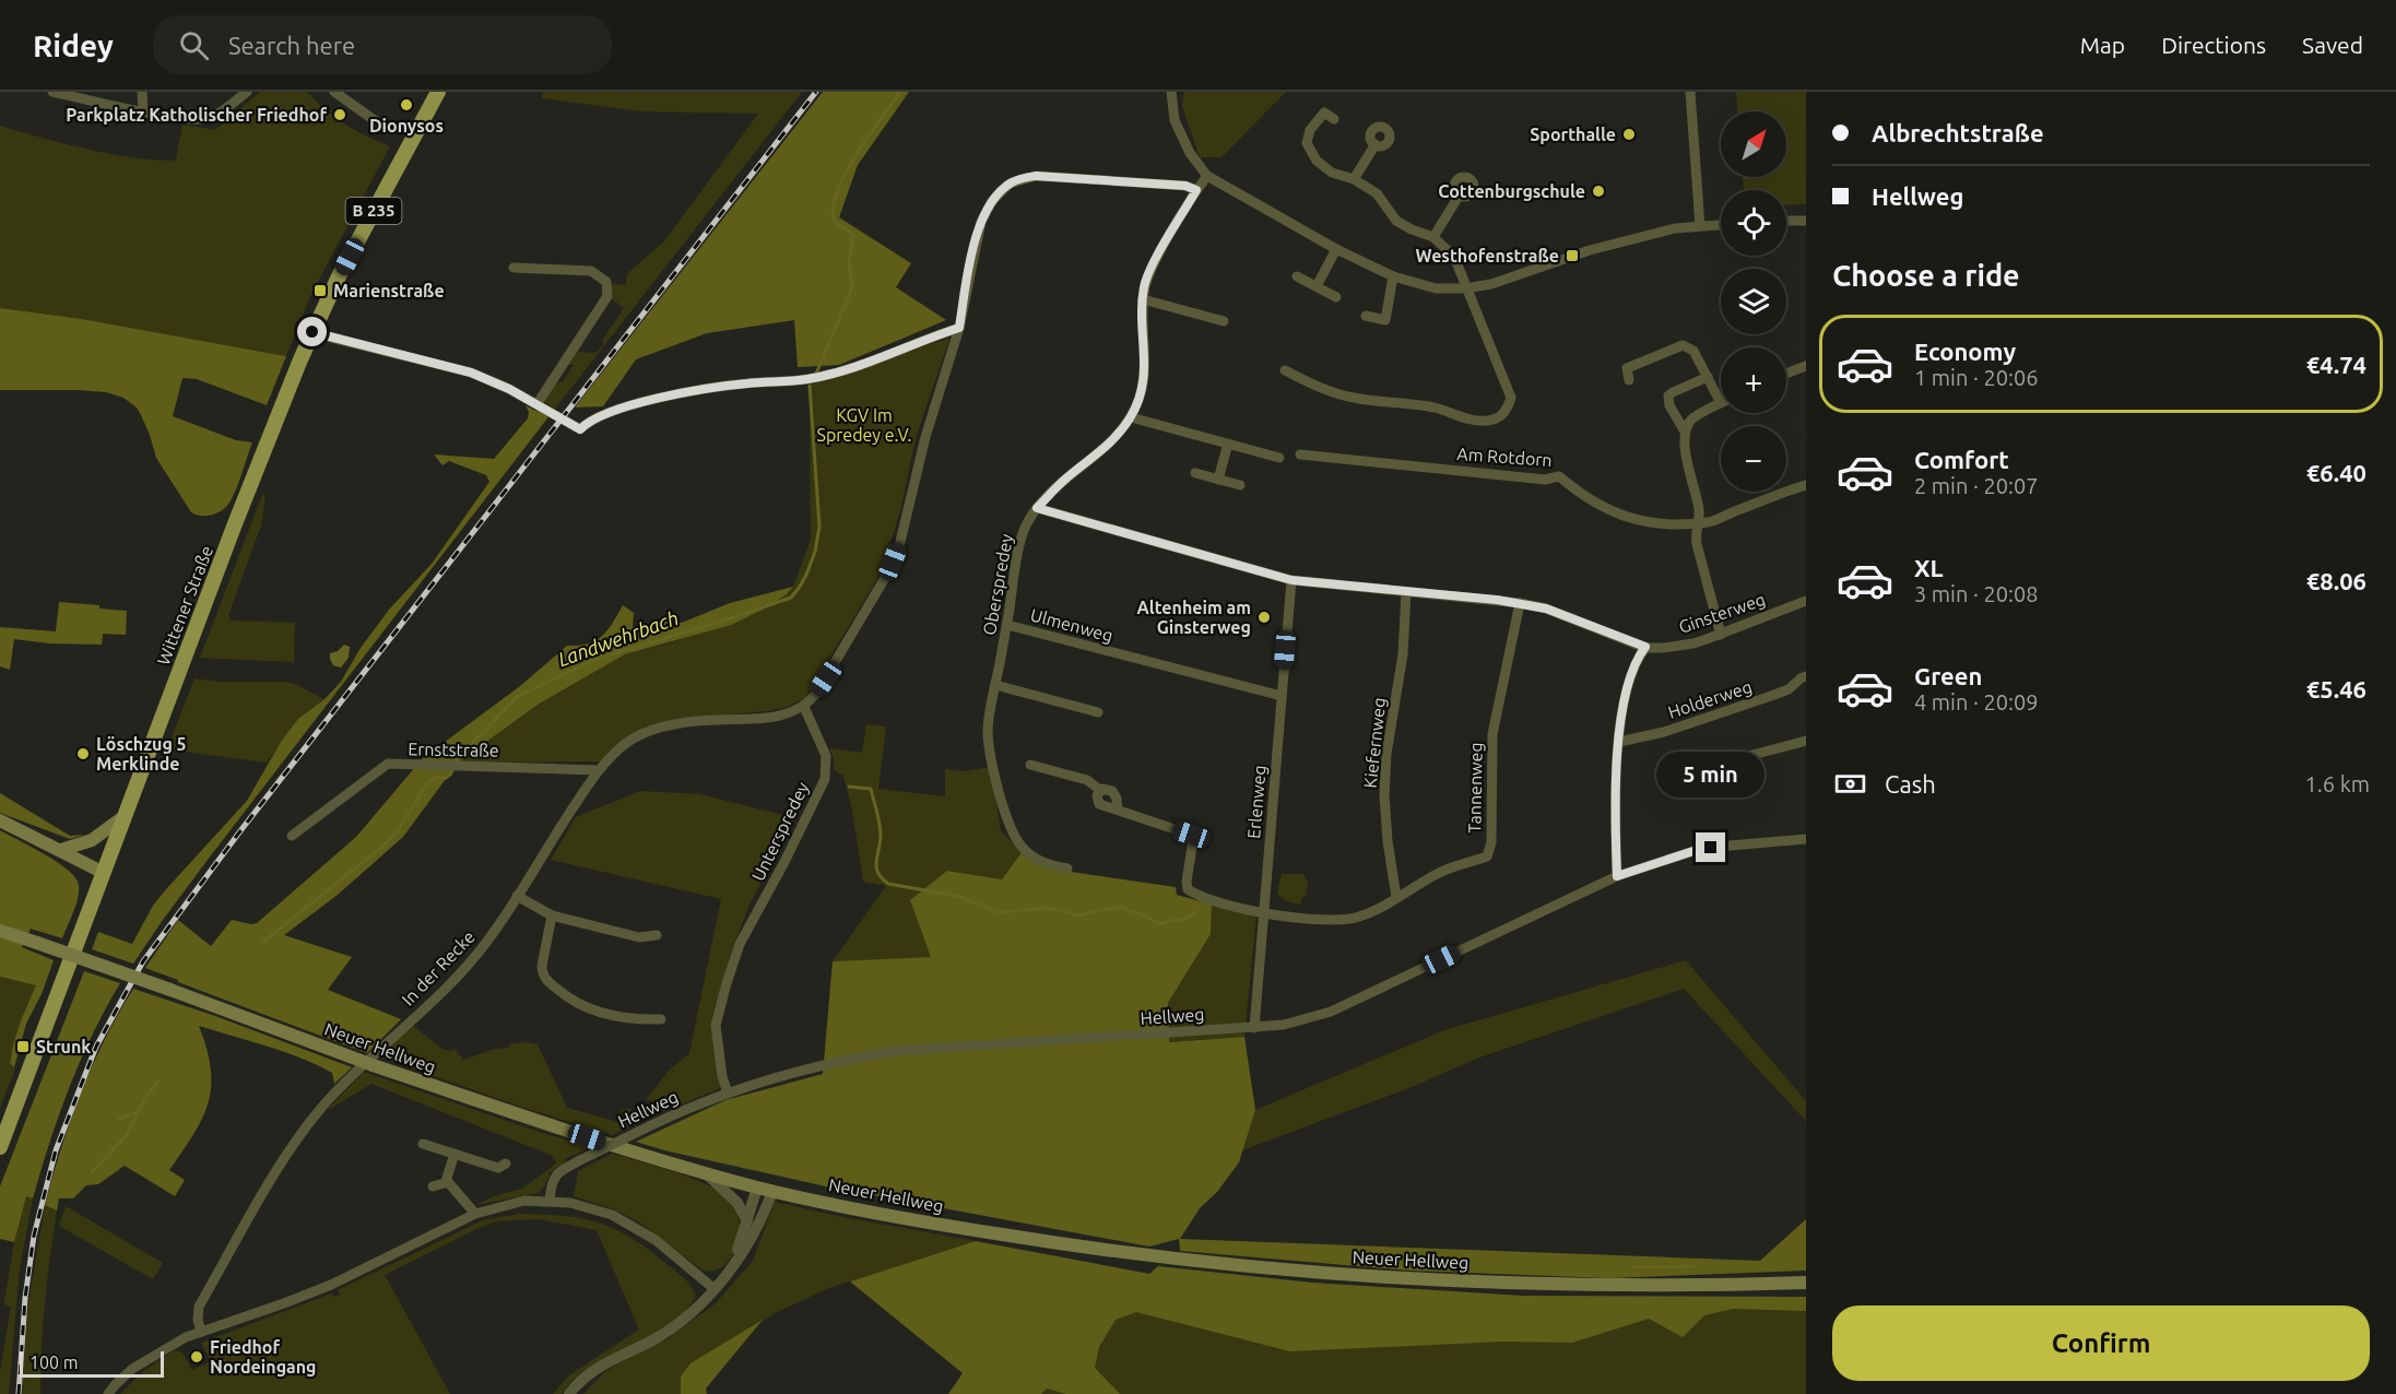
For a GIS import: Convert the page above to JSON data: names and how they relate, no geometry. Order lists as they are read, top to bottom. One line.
{"streets":{"main road":["B 235","Wittener Straße","Neuer Hellweg"],"street":["Am Rotdorn","Oberspredey","Ginsterweg","Ulmenweg","Holderweg","Kiefernweg","Ernststraße","Tannenweg","Erlenweg","Unterspredey","In der Recke","Hellweg"]},"crossings":[["Oberspredey","Ginsterweg"],["Oberspredey","Ulmenweg"],["Ginsterweg","Kiefernweg"],["Ginsterweg","Tannenweg"],["Ginsterweg","Erlenweg"],["Ulmenweg","Erlenweg"],["Kiefernweg","Tannenweg"],["Ernststraße","In der Recke"],["Tannenweg","Erlenweg"],["Erlenweg","Hellweg"],["Unterspredey","In der Recke"],["Unterspredey","Hellweg"]],"water":["Landwehrbach"],"parks":["KGV Im Spredey e.V."],"places":{"other":["Dionysos","Parkplatz Katholischer Friedhof","Sporthalle","Cottenburgschule","Altenheim am Ginsterweg","Löschzug 5 Merklinde","Friedhof Nordeingang"],"transit":["Westhofenstraße","Marienstraße","Strunk"]},"scale_bar":"100 m","north":"top right","page":{"header":"Ridey","search":"Search here","nav":["Map","Directions","Saved"],"banner":["Albrechtstraße","Hellweg"],"map_buttons":["+","−"],"heading":"Choose a ride","list":[{"name":"Economy","note":"1 min · 20:06","value":"€4.74"},{"name":"Comfort","note":"2 min · 20:07","value":"€6.40"},{"name":"XL","note":"3 min · 20:08","value":"€8.06"},{"name":"Green","note":"4 min · 20:09","value":"€5.46"}],"pay":["Cash","1.6 km"],"bubble":"5 min","buttons":"Confirm","scale":"100 m"}}
